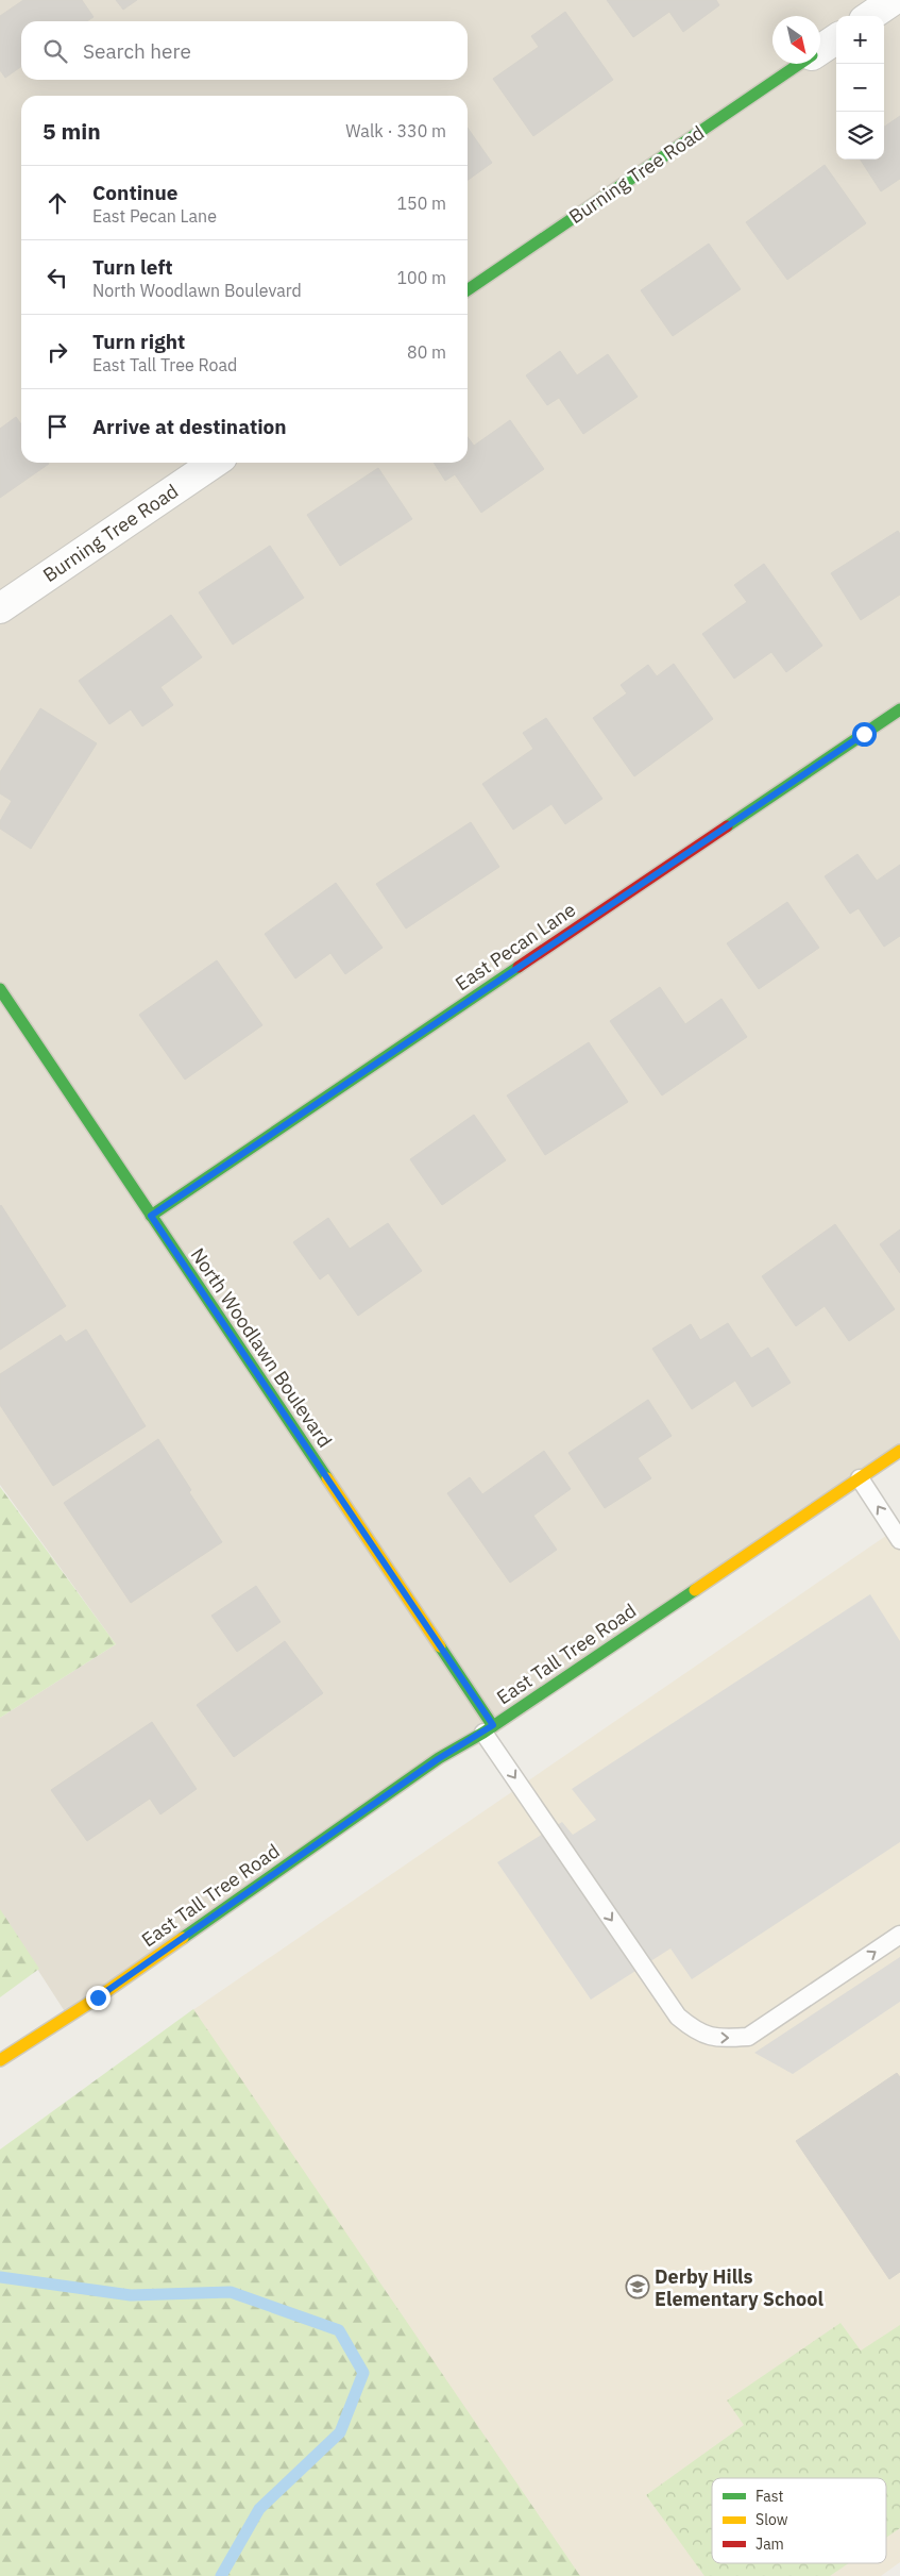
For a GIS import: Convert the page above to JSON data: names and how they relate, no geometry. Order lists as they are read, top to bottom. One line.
{"streets":{"street":["Burning Tree Road","East Pecan Lane","North Woodlawn Boulevard","East Tall Tree Road"]},"crossings":[["East Pecan Lane","North Woodlawn Boulevard"],["North Woodlawn Boulevard","East Tall Tree Road"]],"places":{"school or university":["Derby Hills Elementary School"]},"legend":["Fast","Slow","Jam"],"north":"bottom right","page":{"map_buttons":["+","−"],"search":"Search here","heading":["5 min","Walk · 330 m"],"list":[["Continue","East Pecan Lane","150 m"],["Turn left","North Woodlawn Boulevard","100 m"],["Turn right","East Tall Tree Road","80 m"],"Arrive at destination"]}}
